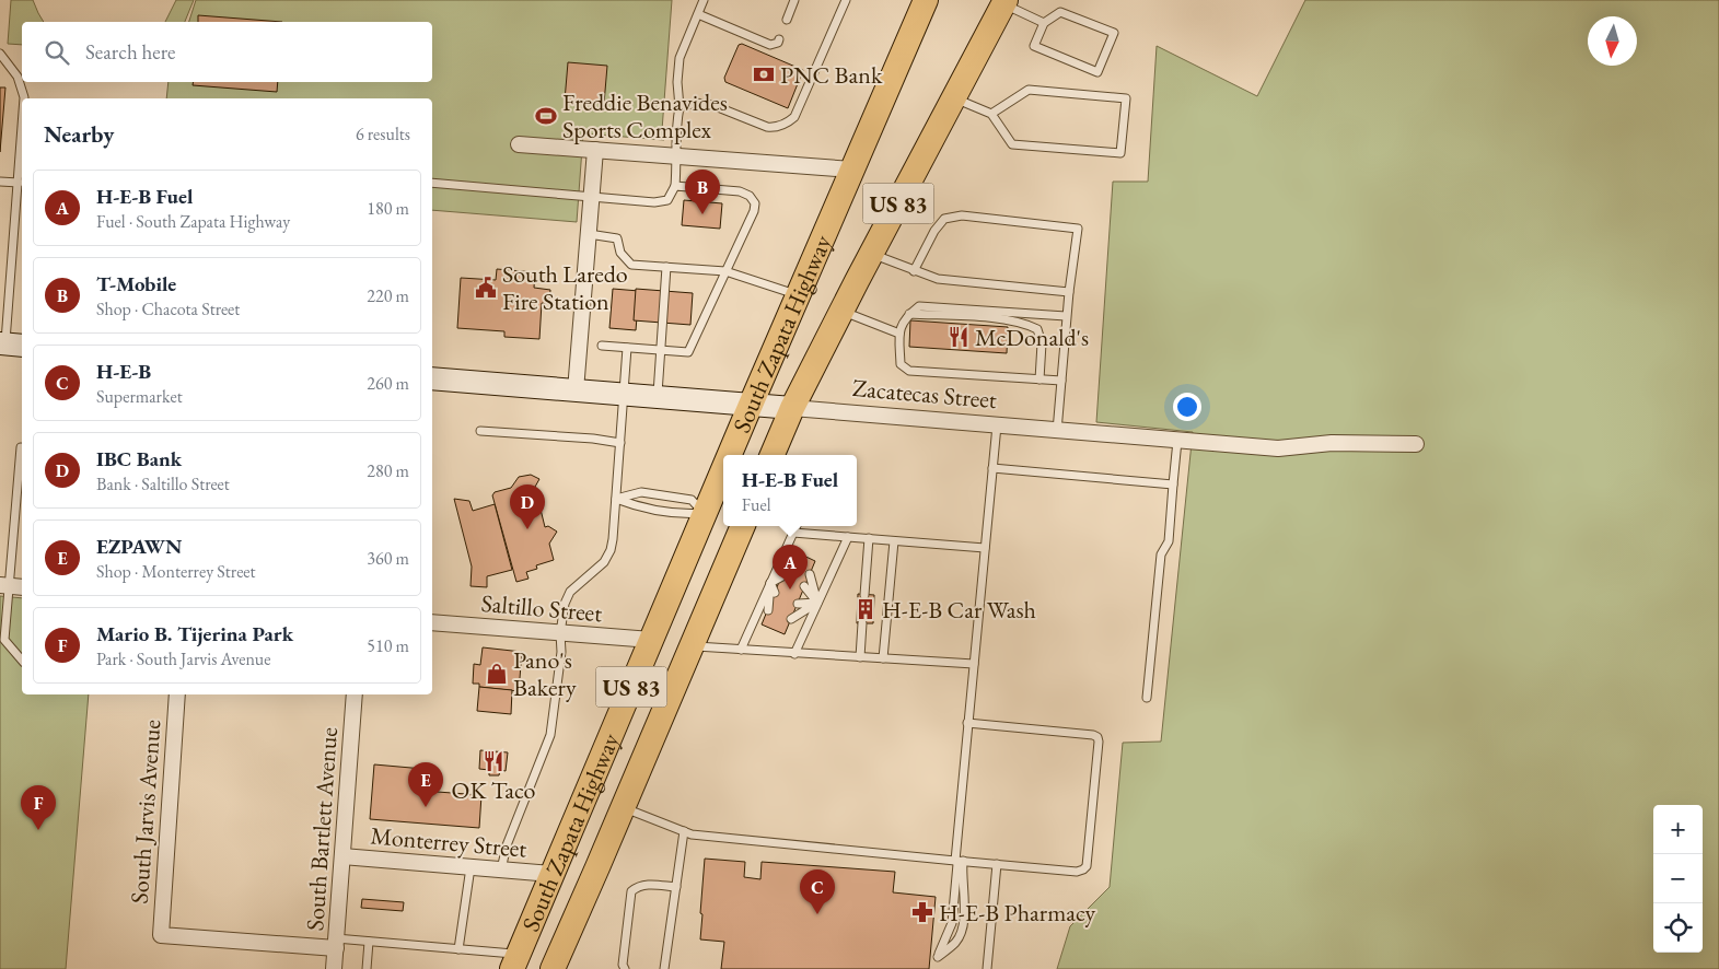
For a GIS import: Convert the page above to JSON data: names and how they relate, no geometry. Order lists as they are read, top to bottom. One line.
{"streets":{"main road":["US 83","South Zapata Highway"],"street":["Zacatecas Street","Saltillo Street","South Jarvis Avenue","South Bartlett Avenue","Monterrey Street"]},"crossings":[["South Zapata Highway","Zacatecas Street"],["South Zapata Highway","Saltillo Street"],["South Zapata Highway","Monterrey Street"],["South Jarvis Avenue","South Bartlett Avenue"],["South Bartlett Avenue","Monterrey Street"]],"places":{"bank":["PNC Bank"],"sports":["Freddie Benavides Sports Complex"],"public building":["South Laredo Fire Station"],"restaurant":["McDonald's","OK Taco"],"building":["H-E-B Car Wash"],"shop":["Pano's Bakery"],"pharmacy":["H-E-B Pharmacy"]},"north":"bottom","page":{"search":"Search here","heading":["Nearby","6 results"],"pins":["B","D","A","E","F","C"],"list":[{"mark":"A","name":"H-E-B Fuel","note":"Fuel · South Zapata Highway","value":"180 m"},{"mark":"B","name":"T-Mobile","note":"Shop · Chacota Street","value":"220 m"},{"mark":"C","name":"H-E-B","note":"Supermarket","value":"260 m"},{"mark":"D","name":"IBC Bank","note":"Bank · Saltillo Street","value":"280 m"},{"mark":"E","name":"EZPAWN","note":"Shop · Monterrey Street","value":"360 m"},{"mark":"F","name":"Mario B. Tijerina Park","note":"Park · South Jarvis Avenue","value":"510 m"}],"popup":["H-E-B Fuel","Fuel"],"map_buttons":["+","−"]}}
